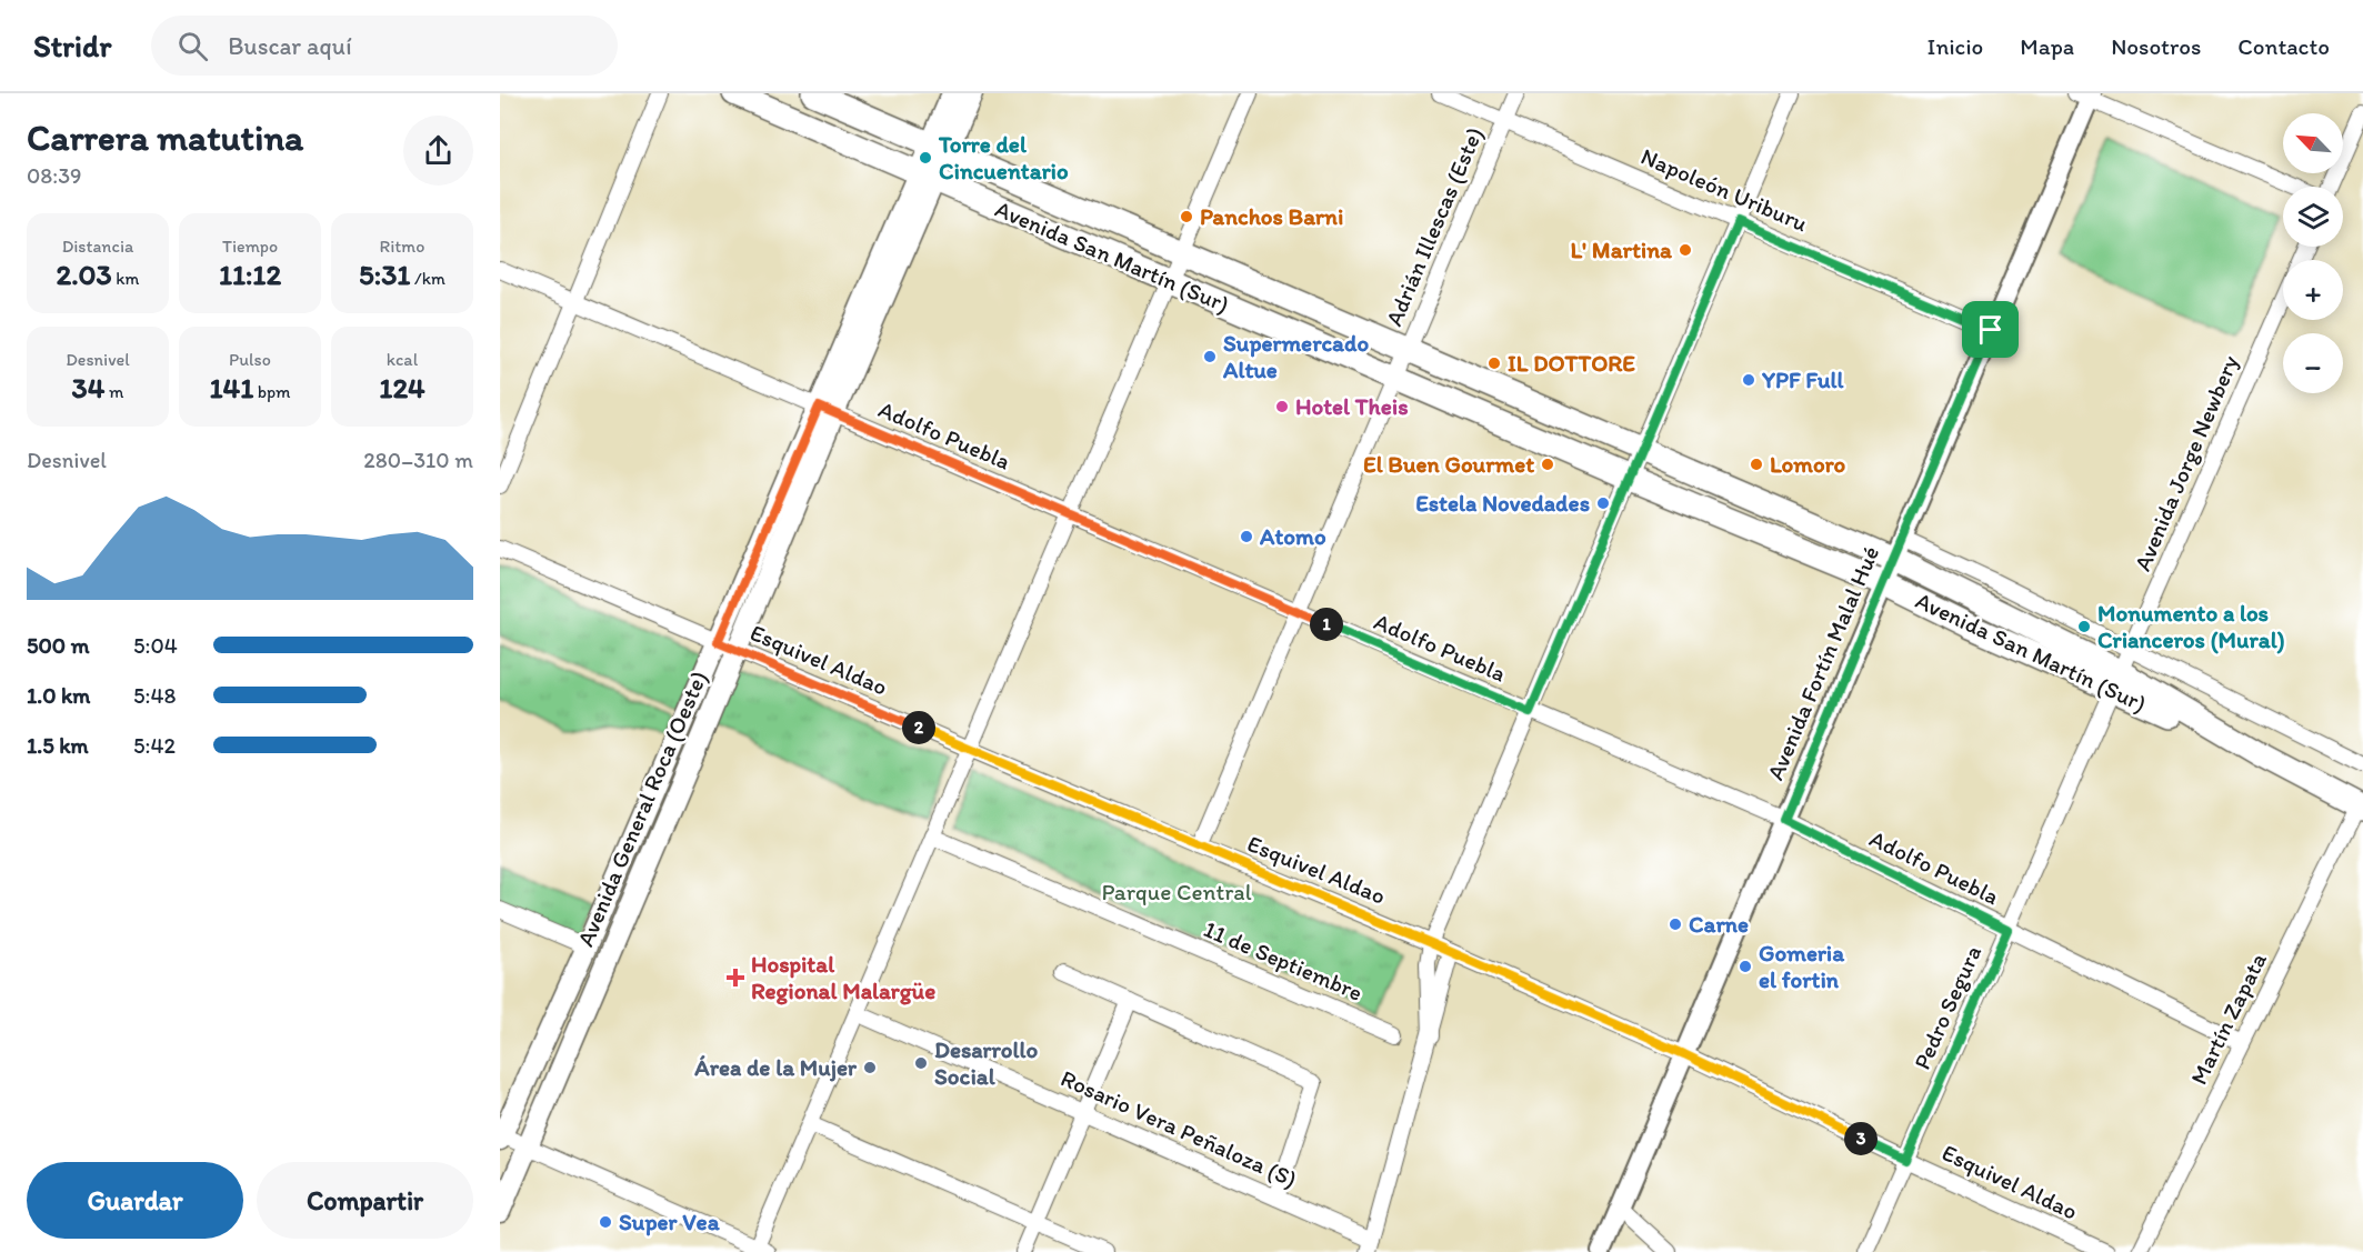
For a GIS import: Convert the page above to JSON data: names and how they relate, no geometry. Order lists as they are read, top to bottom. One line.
{"streets":{"highway":["Avenida San Martín (Sur)"],"main road":["Avenida General Roca (Oeste)"],"street":["Napoleón Uriburu","Adrián Illescas (Este)","Adolfo Puebla","Avenida Jorge Newbery","Esquivel Aldao","Avenida Fortín Malal Hué","11 de Septiembre","Pedro Segura","Martín Zapata","Rosario Vera Peñaloza (S)"]},"crossings":[["Napoleón Uriburu","Adrián Illescas (Este)"],["Napoleón Uriburu","Avenida Fortín Malal Hué"],["Adrián Illescas (Este)","Avenida San Martín (Sur)"],["Adrián Illescas (Este)","Adolfo Puebla"],["Adrián Illescas (Este)","Esquivel Aldao"],["Avenida San Martín (Sur)","Avenida Jorge Newbery"],["Avenida San Martín (Sur)","Avenida Fortín Malal Hué"],["Avenida San Martín (Sur)","Avenida General Roca (Oeste)"],["Avenida San Martín (Sur)","Pedro Segura"],["Avenida San Martín (Sur)","Martín Zapata"],["Adolfo Puebla","Avenida Fortín Malal Hué"],["Adolfo Puebla","Avenida General Roca (Oeste)"],["Adolfo Puebla","Pedro Segura"],["Adolfo Puebla","Martín Zapata"],["Avenida Jorge Newbery","Pedro Segura"],["Esquivel Aldao","Avenida Fortín Malal Hué"],["Esquivel Aldao","Avenida General Roca (Oeste)"],["Esquivel Aldao","Pedro Segura"]],"parks":["Parque Central"],"places":{"other":["Torre del Cincuentario","Panchos Barni","L' Martina","Supermercado Altue","IL DOTTORE","YPF Full","Hotel Theis","El Buen Gourmet","Lomoro","Estela Novedades","Atomo","Monumento a los Crianceros (Mural)","Carne","Gomeria el fortin","Desarrollo Social","Área de la Mujer","Super Vea"],"health":["Hospital Regional Malargüe"]},"north":"top left","page":{"header":"Stridr","search":"Buscar aquí","nav":["Inicio","Mapa","Nosotros","Contacto"],"heading":["Carrera matutina","08:39"],"map_buttons":["+","−"],"stats":[["Distancia","2.03 km"],["Tiempo","11:12"],["Ritmo","5:31 /km"],["Desnivel","34 m"],["Pulso","141 bpm"],["kcal","124"]],"chart":["Desnivel","280–310 m"],"pins":["1","2","3"],"list":[{"name":"500 m","note":"5:04"},{"name":"1.0 km","note":"5:48"},{"name":"1.5 km","note":"5:42"}],"buttons":["Guardar","Compartir"]}}
